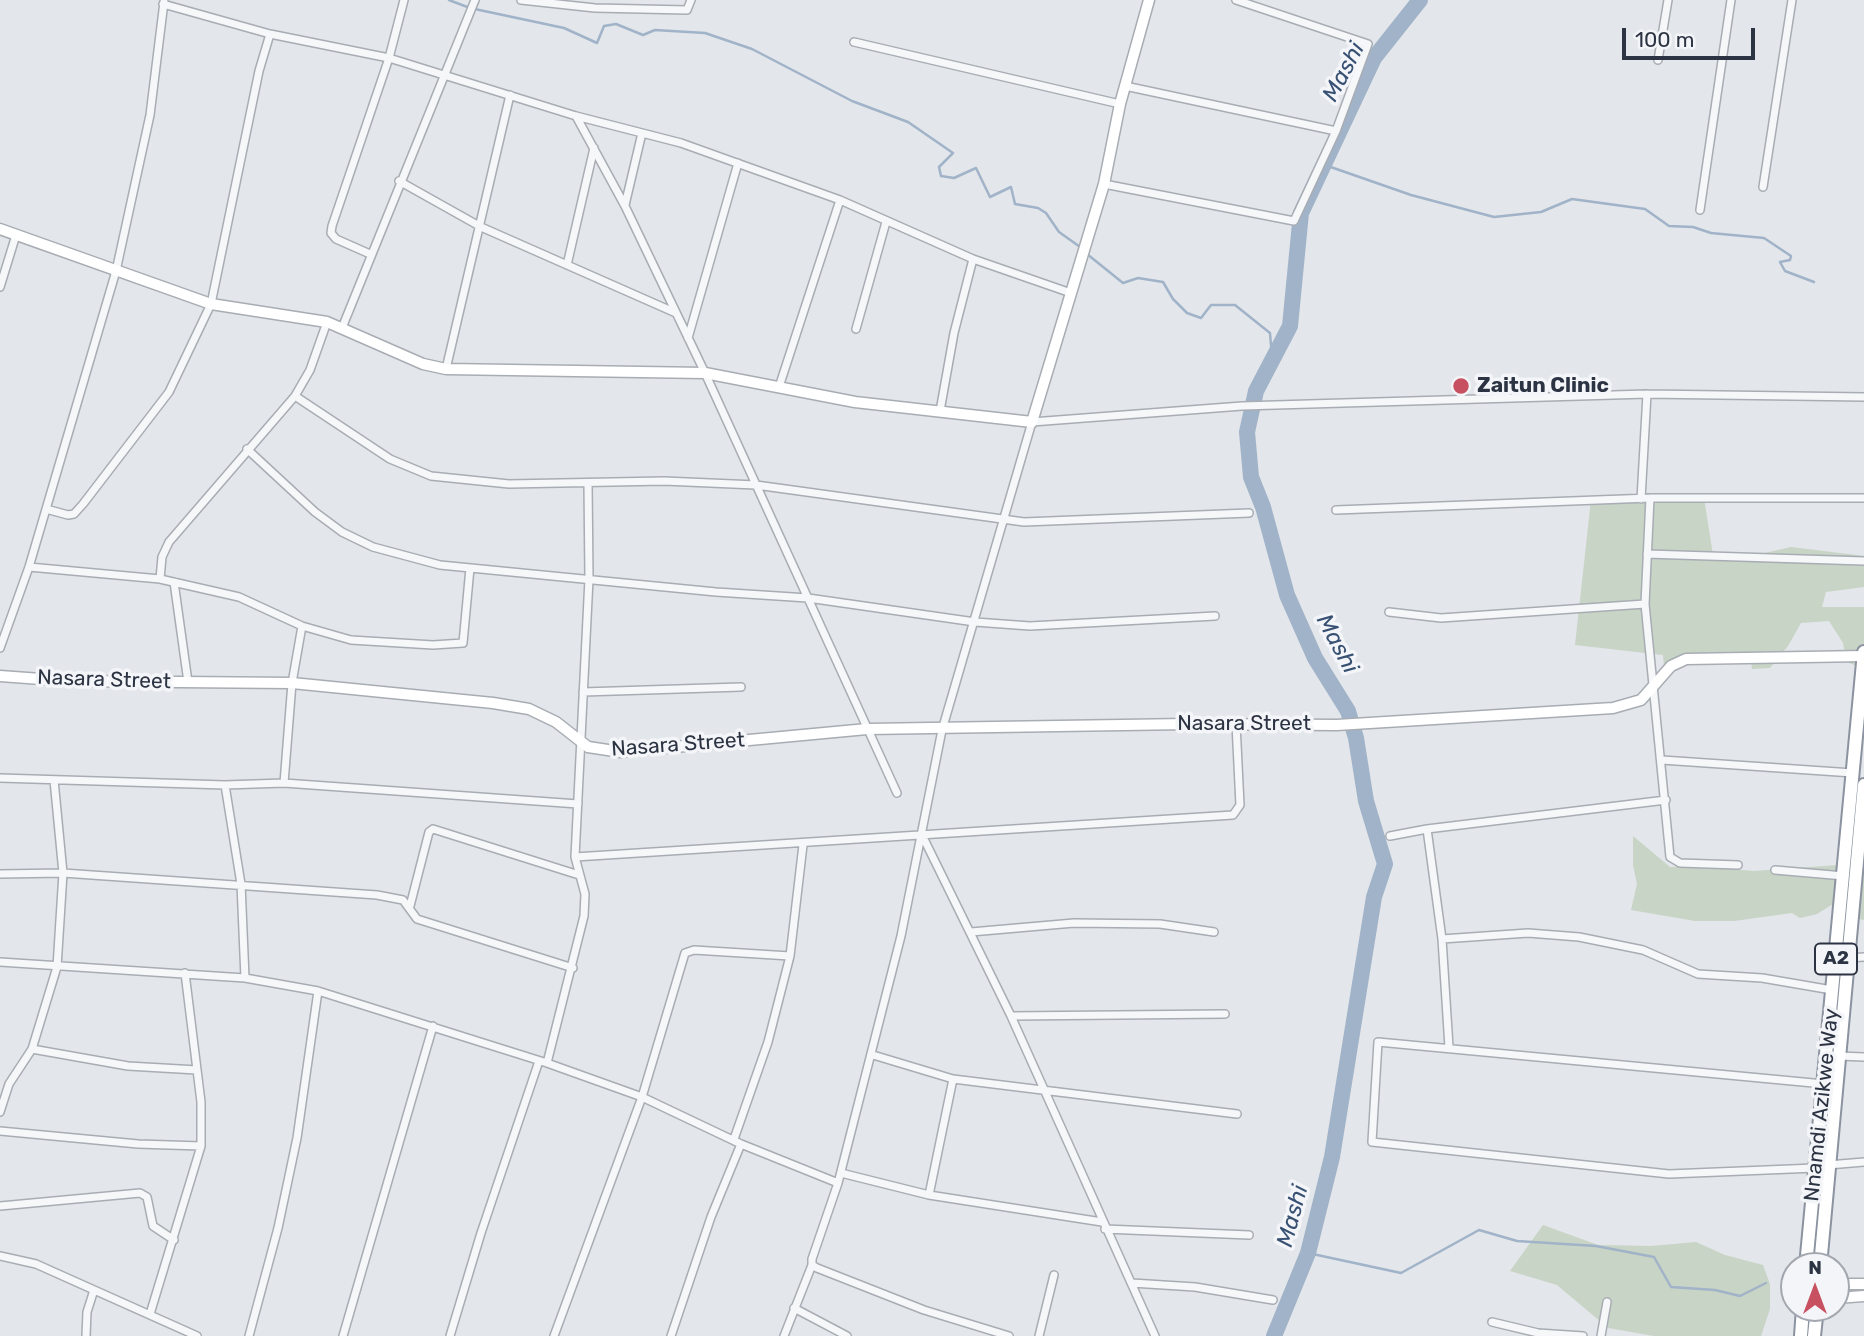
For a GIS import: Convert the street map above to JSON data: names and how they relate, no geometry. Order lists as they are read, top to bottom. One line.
{"streets":{"highway":["A2","Nnamdi Azikwe Way"],"street":["Nasara Street"]},"crossings":[["Nasara Street","Nnamdi Azikwe Way"]],"water":["Mashi"],"places":["Zaitun Clinic"],"scale_bar":"100 m","north":"top"}
